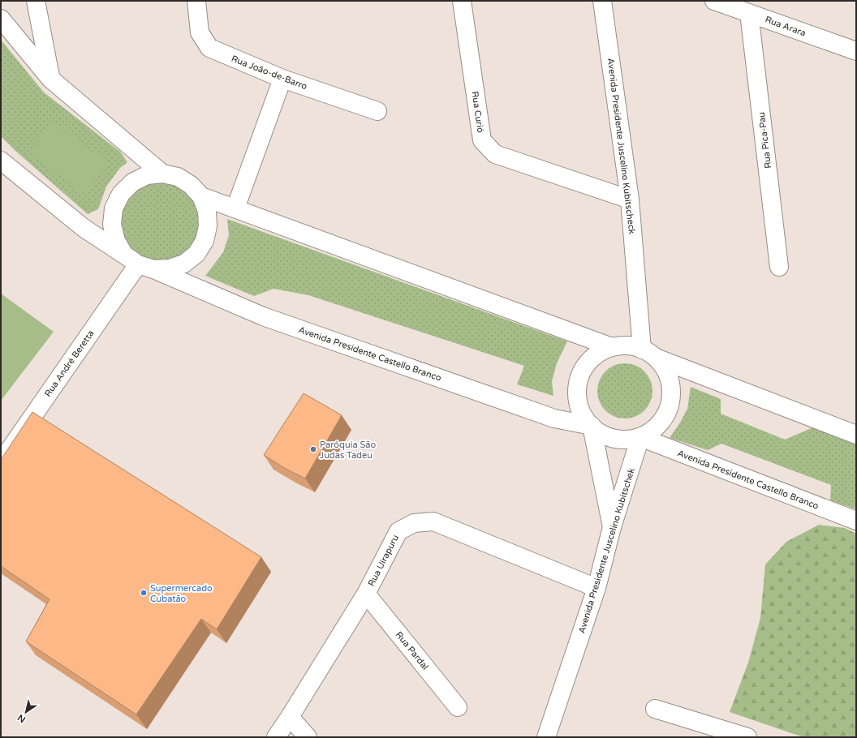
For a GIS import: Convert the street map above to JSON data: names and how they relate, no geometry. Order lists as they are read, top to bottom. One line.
{"streets":{"street":["Rua Arara","Rua João-de-Barro","Rua Curió","Rua Pica-Pau","Avenida Presidente Juscelino Kubitscheck","Avenida Presidente Castello Branco","Rua André Beretta","Avenida Presidente Juscelino Kubitschek","Rua Uirapuru","Rua Pardal"]},"crossings":[["Rua Arara","Rua Pica-Pau"],["Rua Curió","Avenida Presidente Juscelino Kubitscheck"],["Avenida Presidente Juscelino Kubitscheck","Avenida Presidente Castello Branco"],["Avenida Presidente Juscelino Kubitscheck","Avenida Presidente Juscelino Kubitschek"],["Avenida Presidente Castello Branco","Rua André Beretta"],["Avenida Presidente Castello Branco","Avenida Presidente Juscelino Kubitschek"],["Avenida Presidente Juscelino Kubitschek","Rua Uirapuru"],["Rua Uirapuru","Rua Pardal"]],"places":["Paróquia São Judas Tadeu","Supermercado Cubatão"],"north":"bottom left"}
